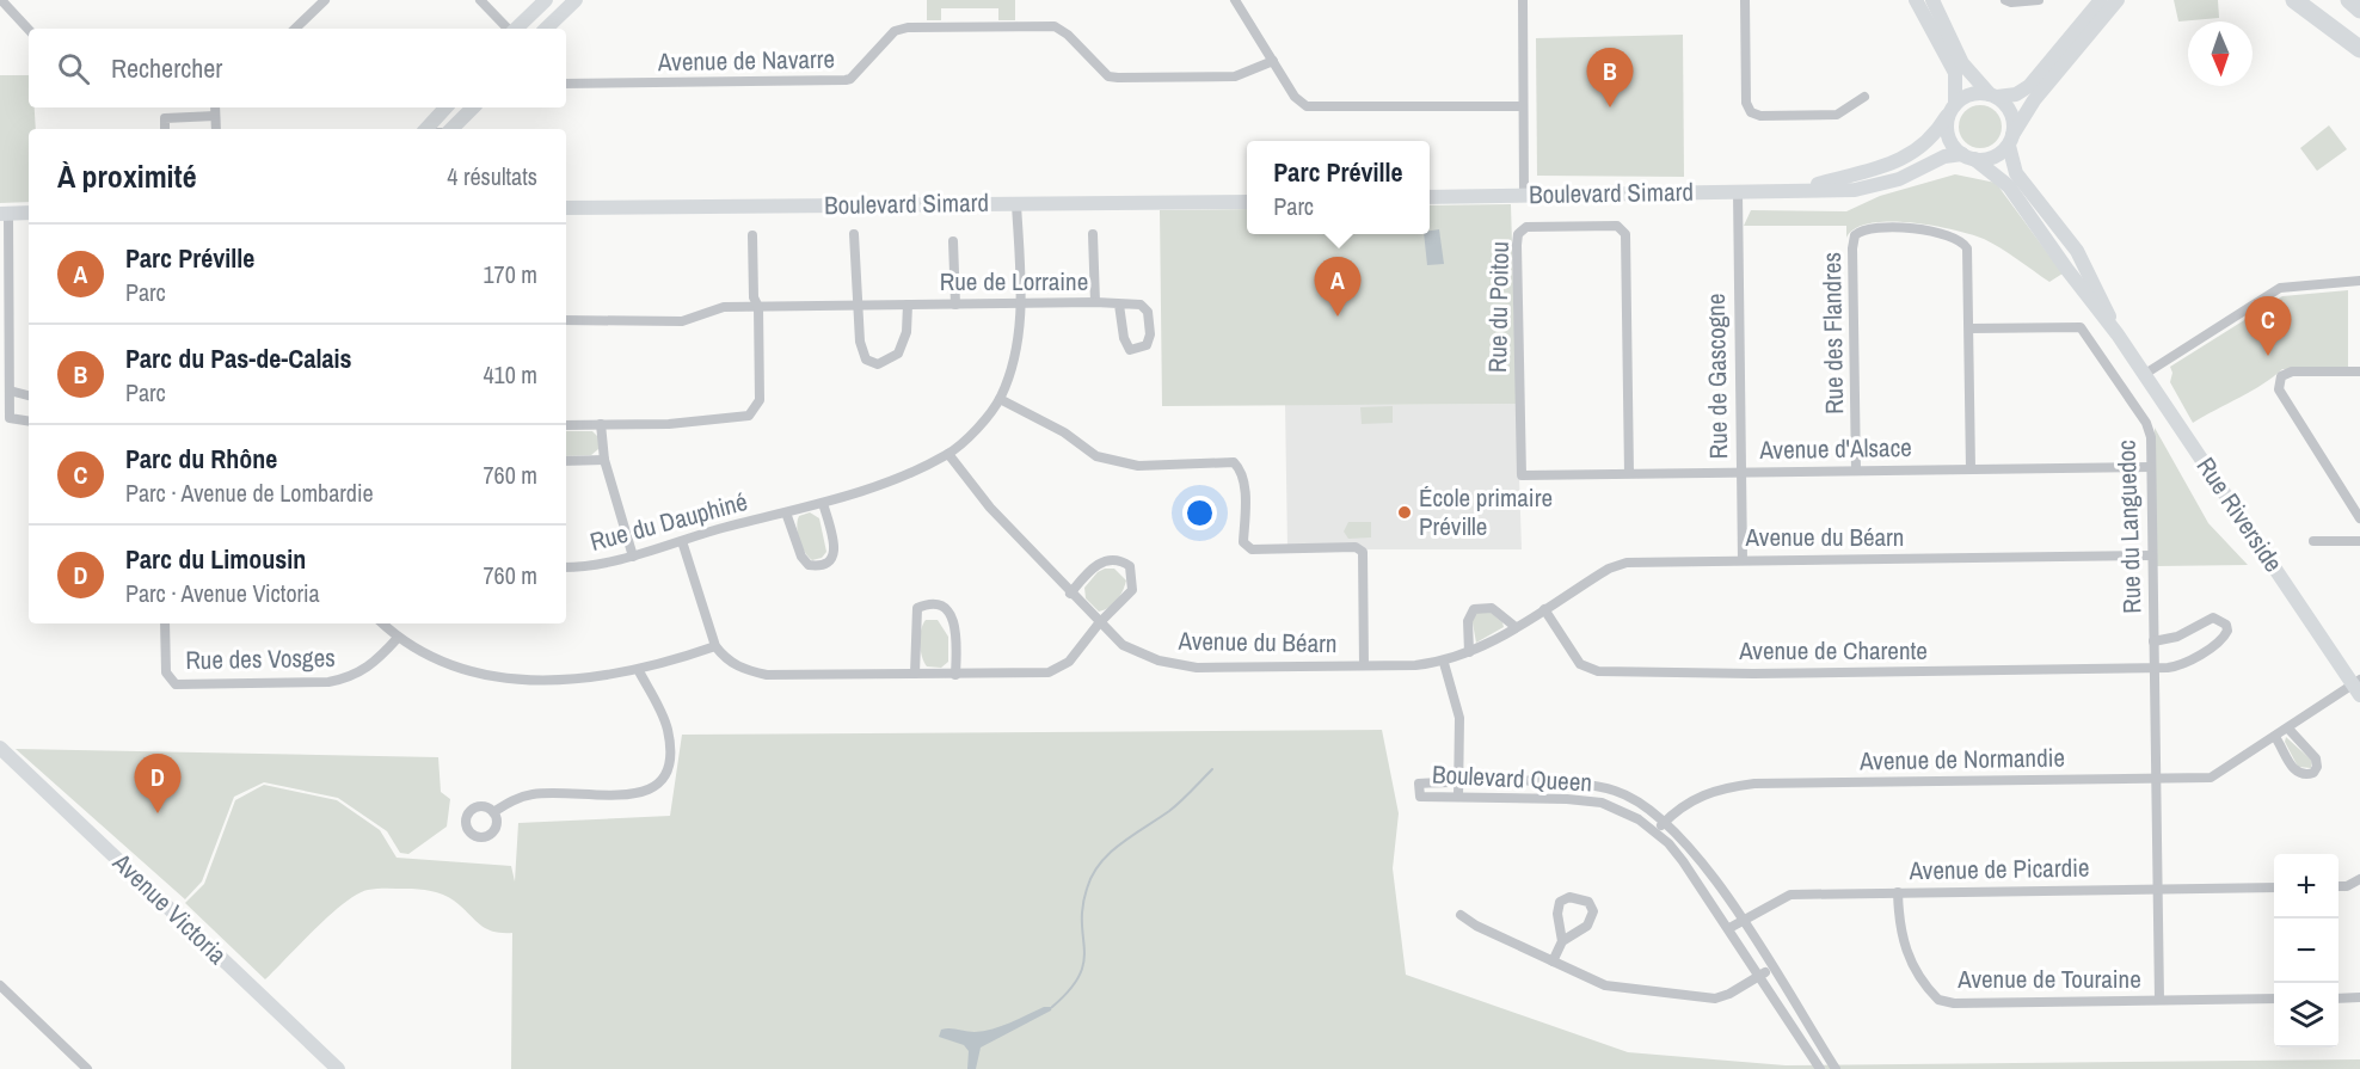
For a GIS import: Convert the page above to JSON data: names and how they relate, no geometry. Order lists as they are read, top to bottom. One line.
{"streets":{"main road":["Boulevard Simard","Rue Riverside","Avenue Victoria"],"street":["Avenue de Navarre","Rue de Lorraine","Rue du Poitou","Rue des Flandres","Rue de Gascogne","Avenue d'Alsace","Rue du Dauphiné","Rue du Languedoc","Avenue du Béarn","Avenue de Charente","Rue des Vosges","Avenue de Normandie","Boulevard Queen","Avenue de Picardie","Avenue de Touraine"]},"crossings":[["Boulevard Simard","Rue de Gascogne"],["Boulevard Simard","Rue Riverside"],["Boulevard Simard","Rue du Dauphiné"],["Rue de Lorraine","Rue du Dauphiné"],["Rue du Poitou","Avenue d'Alsace"],["Rue des Flandres","Avenue d'Alsace"],["Rue des Flandres","Rue du Languedoc"],["Rue de Gascogne","Avenue d'Alsace"],["Rue de Gascogne","Avenue du Béarn"],["Avenue d'Alsace","Rue du Languedoc"],["Rue Riverside","Avenue de Normandie"],["Rue du Dauphiné","Avenue du Béarn"],["Rue du Languedoc","Avenue du Béarn"],["Rue du Languedoc","Avenue de Charente"],["Rue du Languedoc","Avenue de Normandie"],["Rue du Languedoc","Avenue de Picardie"],["Rue du Languedoc","Avenue de Touraine"],["Avenue du Béarn","Avenue de Charente"],["Avenue de Normandie","Boulevard Queen"],["Boulevard Queen","Avenue de Picardie"],["Avenue de Picardie","Avenue de Touraine"]],"places":["École primaire Préville"],"north":"bottom","page":{"search":"Rechercher","pins":["B","A","C","D"],"heading":["À proximité","4 résultats"],"popup":["Parc Préville","Parc"],"list":[{"mark":"A","name":"Parc Préville","note":"Parc","value":"170 m"},{"mark":"B","name":"Parc du Pas-de-Calais","note":"Parc","value":"410 m"},{"mark":"C","name":"Parc du Rhône","note":"Parc · Avenue de Lombardie","value":"760 m"},{"mark":"D","name":"Parc du Limousin","note":"Parc · Avenue Victoria","value":"760 m"}],"map_buttons":["+","−"]}}
